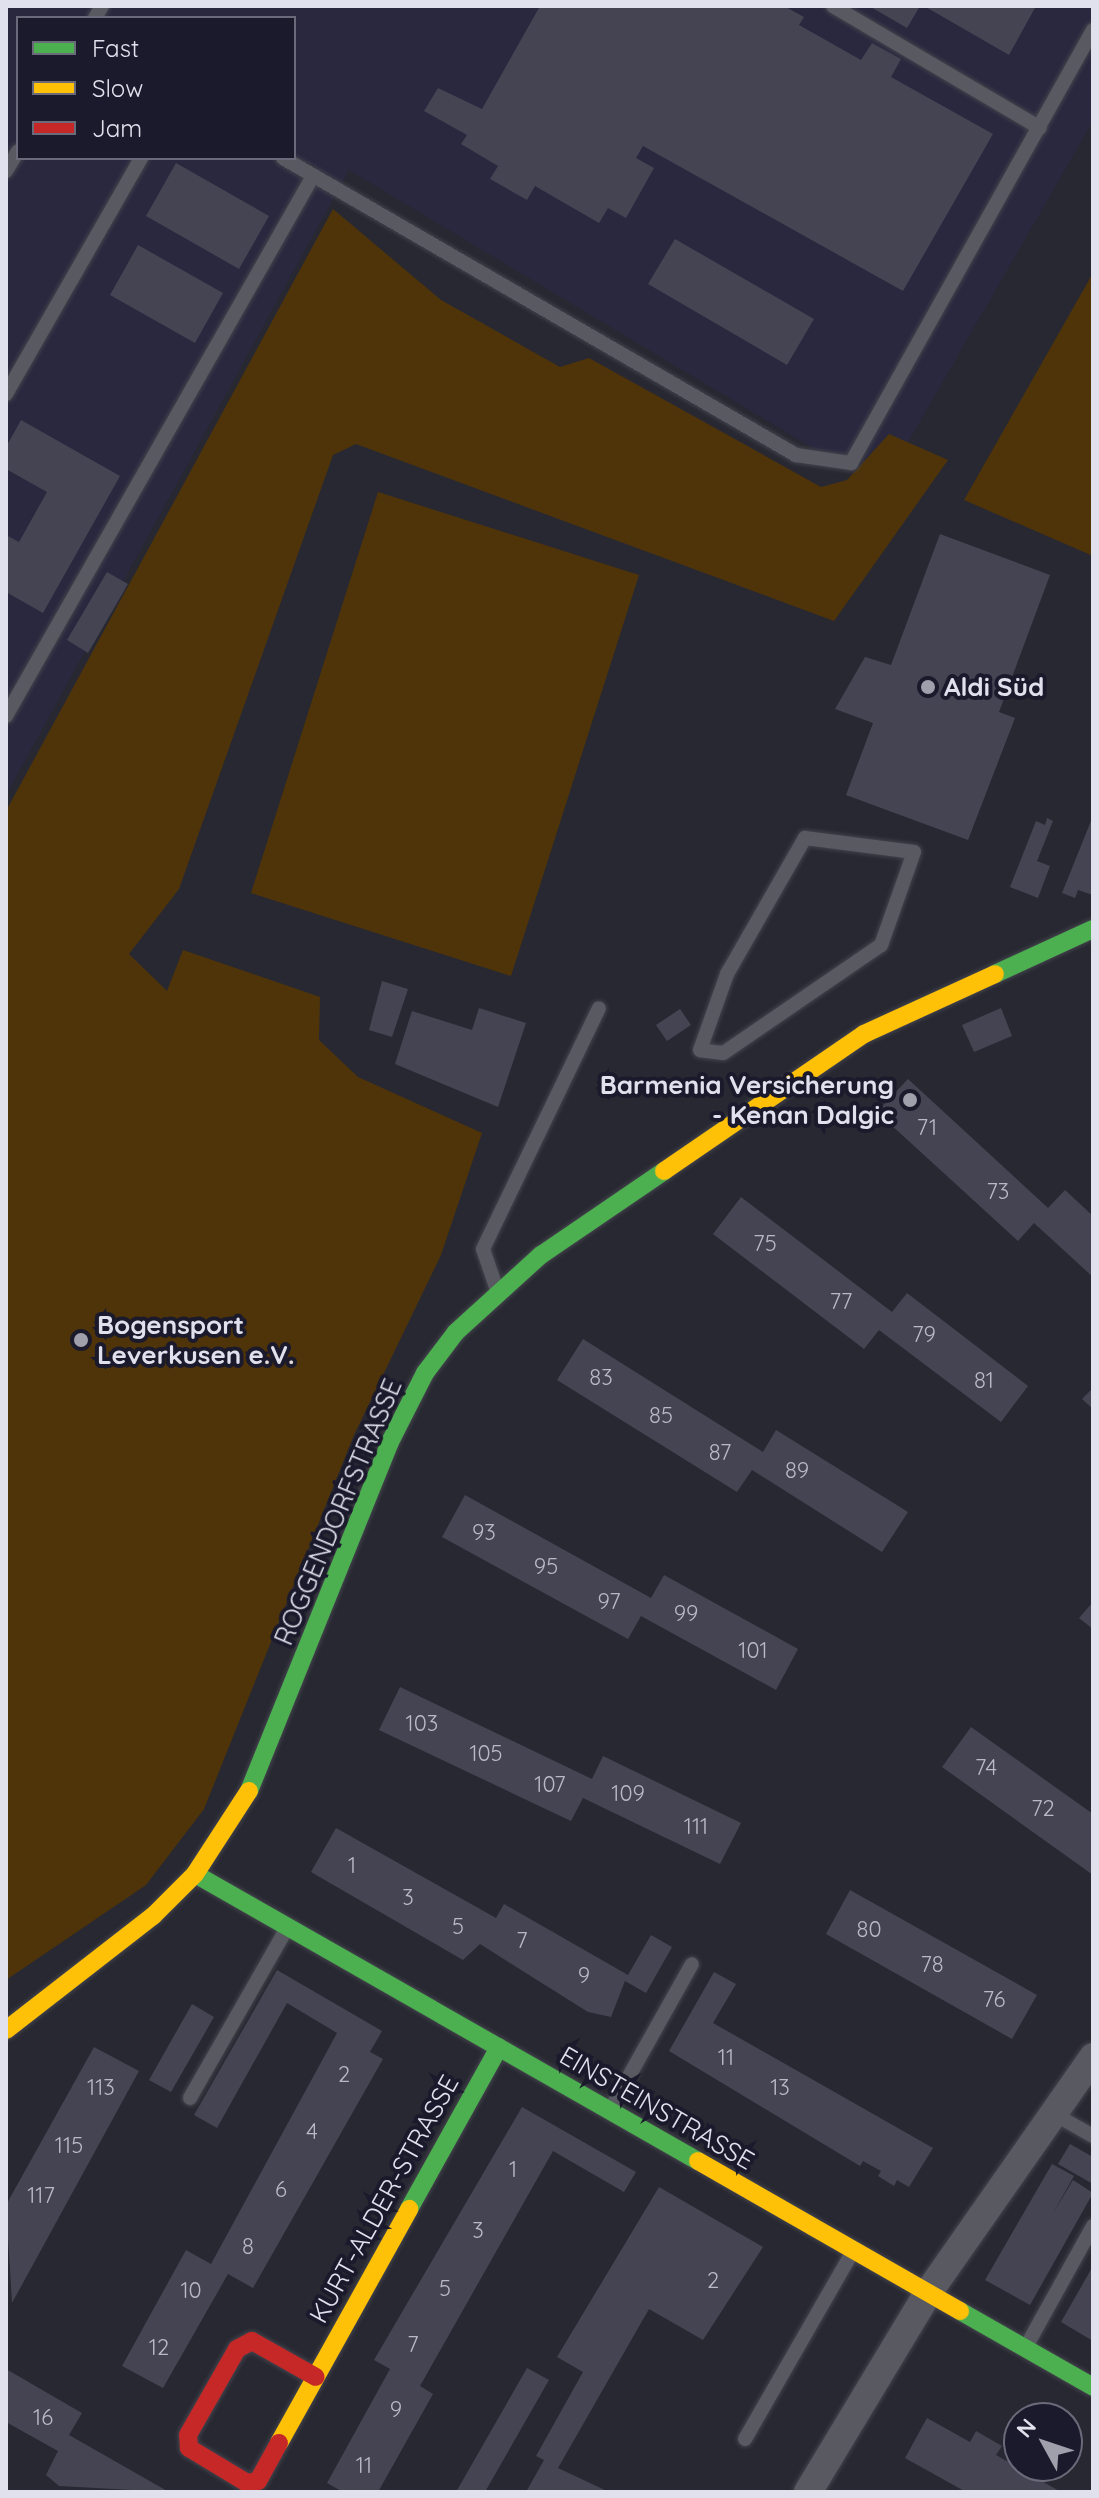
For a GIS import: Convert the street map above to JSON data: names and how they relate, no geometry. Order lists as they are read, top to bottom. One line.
{"streets":{"street":["ROGGENDORFSTRASSE","EINSTEINSTRASSE","KURT-ALDER-STRASSE"]},"crossings":[["ROGGENDORFSTRASSE","EINSTEINSTRASSE"],["EINSTEINSTRASSE","KURT-ALDER-STRASSE"]],"places":["Aldi Süd","Barmenia Versicherung - Kenan Dalgic","Bogensport Leverkusen e.V."],"house_numbers":["71","73","75","77","79","83","81","85","87","89","93","95","97","99","101","103","105","74","107","109","72","111","1","3","5","80","7","78","9","76","11","2","113","13","4","115","1","6","117","3","8","2","5","10","7","12","9","16","11"],"legend":["Fast","Slow","Jam"],"north":"top left"}
